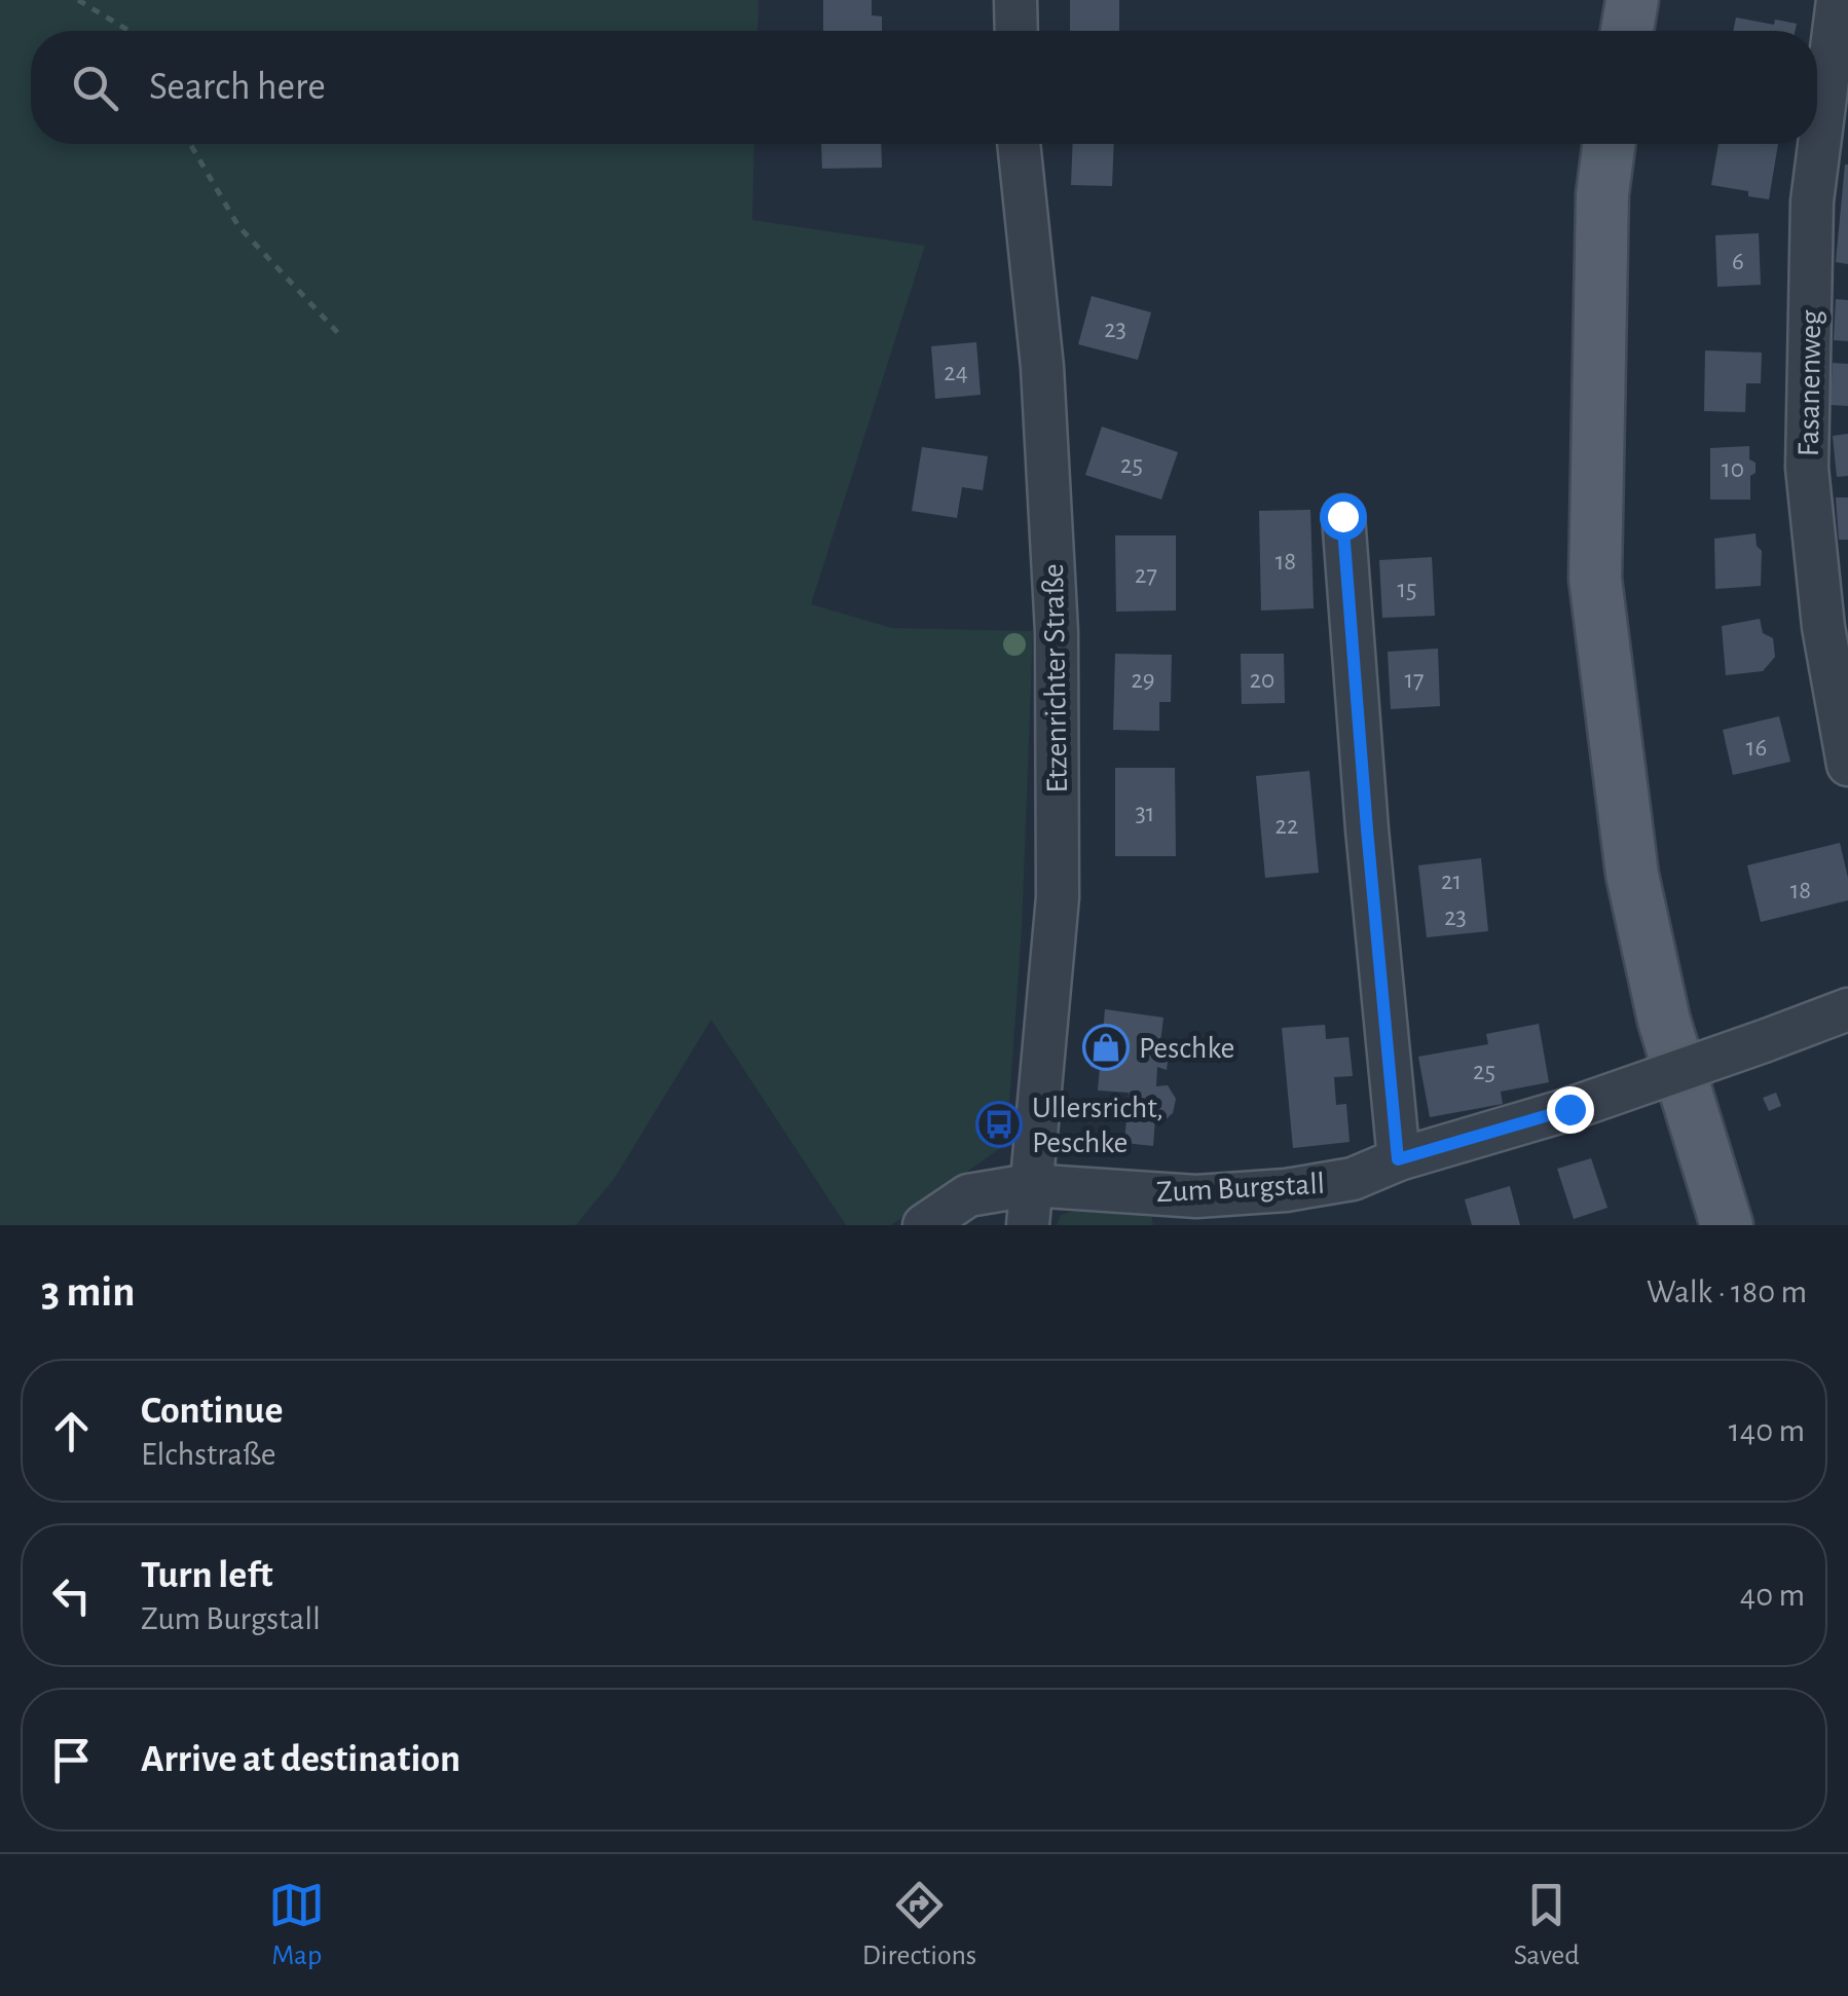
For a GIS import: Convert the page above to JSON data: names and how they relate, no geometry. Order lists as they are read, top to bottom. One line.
{"streets":{"street":["Fasanenweg","Etzenrichter Straße","Zum Burgstall"]},"crossings":[["Etzenrichter Straße","Zum Burgstall"]],"places":{"shop":["Peschke"],"bus stop":["Ullersricht, Peschke"]},"house_numbers":["6","23","24","25","10","18","27","15","29","20","17","16","31","22","21","18","23","25"],"page":{"search":"Search here","heading":["3 min","Walk · 180 m"],"list":[["Continue","Elchstraße","140 m"],["Turn left","Zum Burgstall","40 m"],"Arrive at destination"],"nav":["Map","Directions","Saved"]}}
